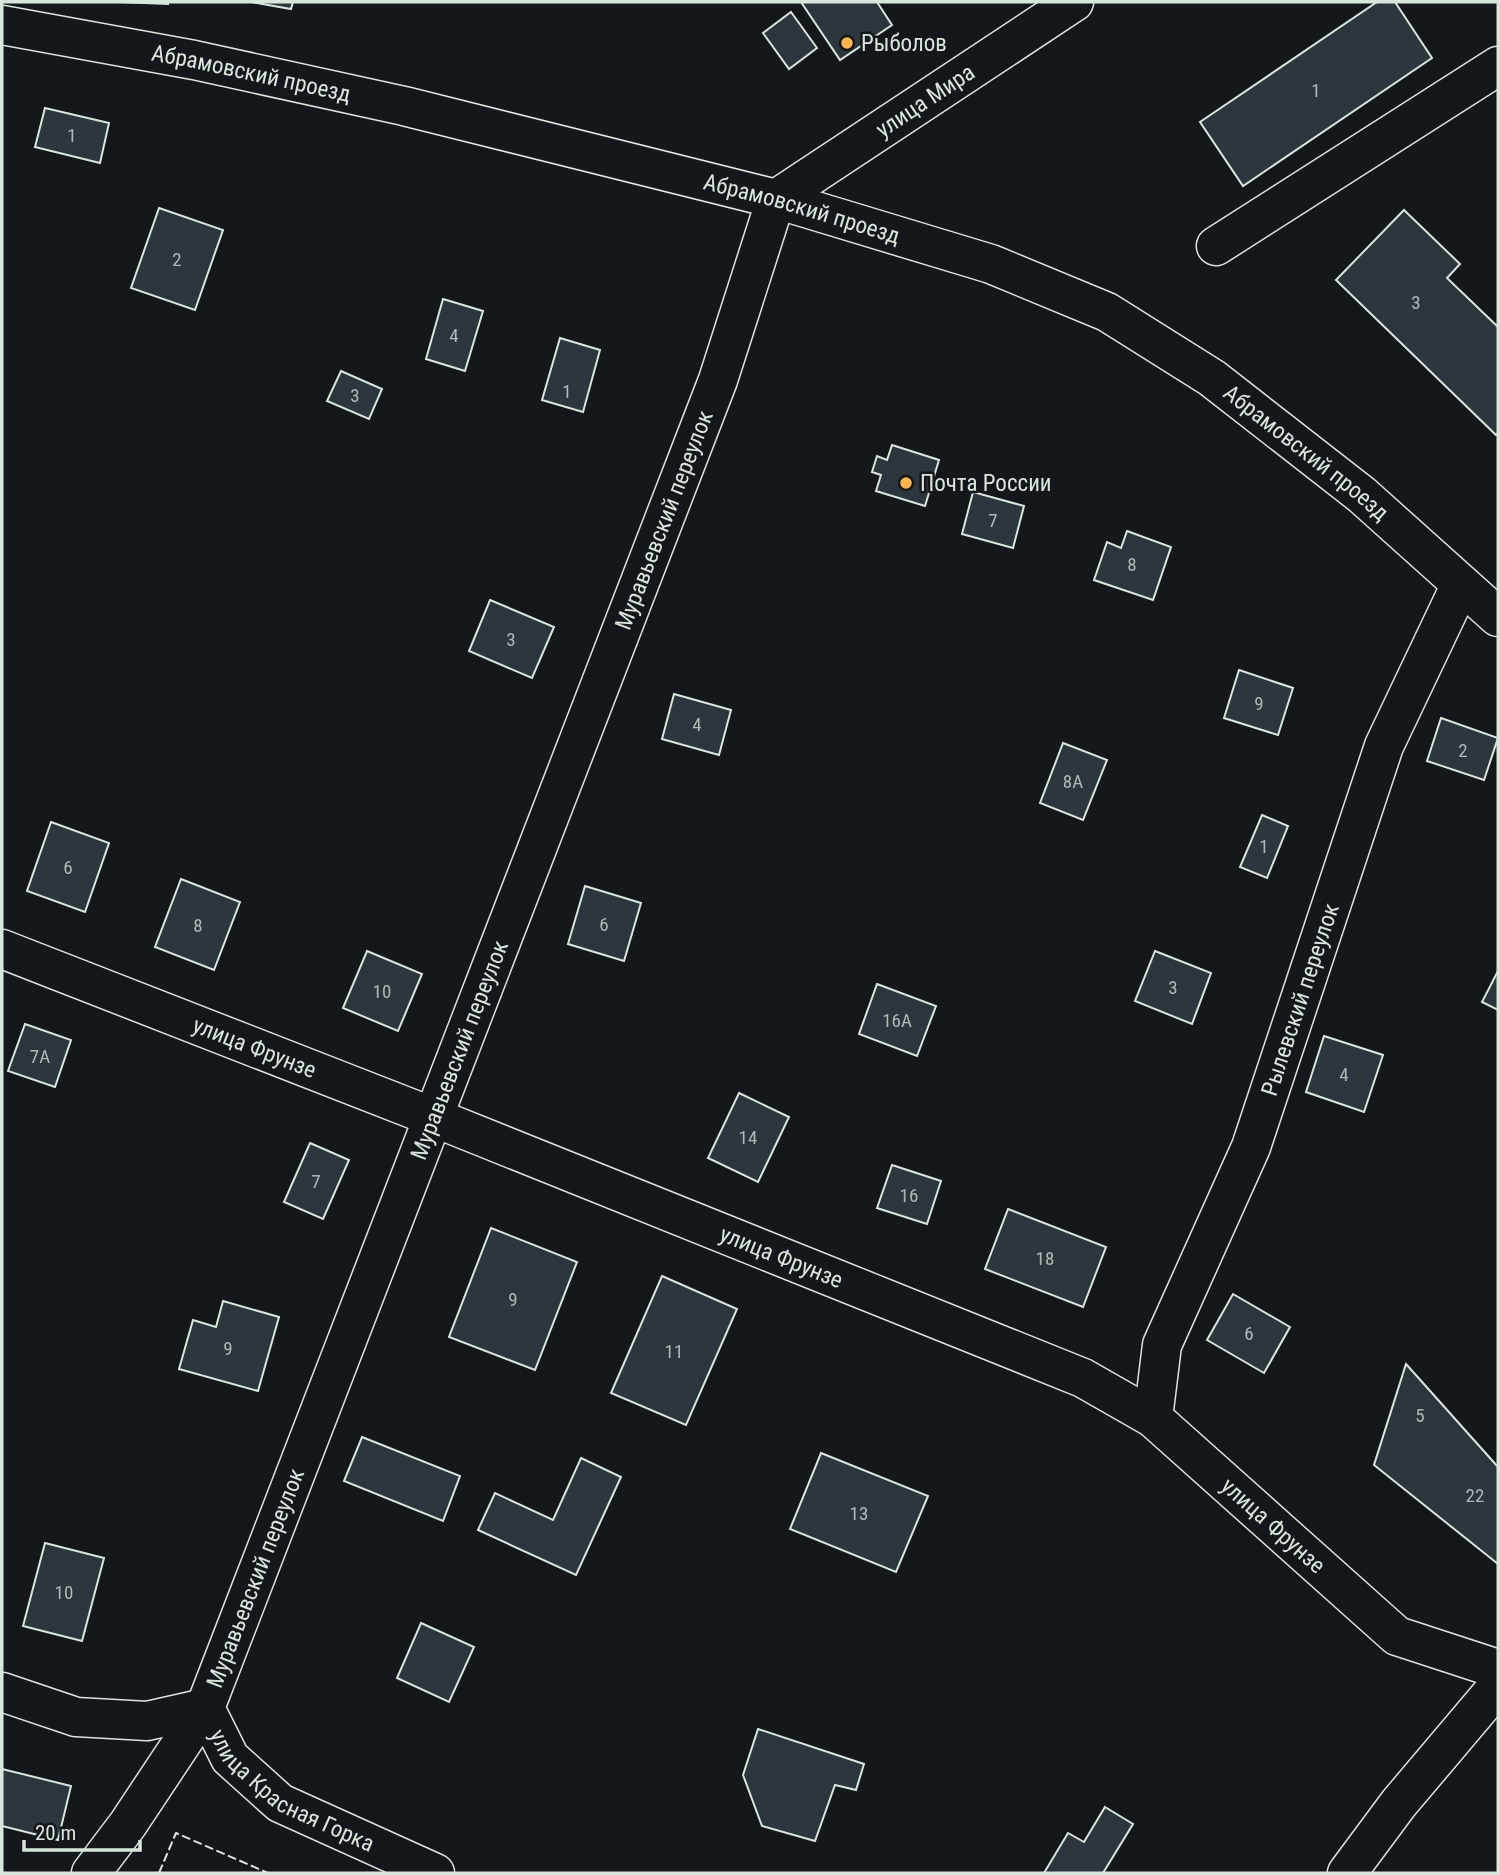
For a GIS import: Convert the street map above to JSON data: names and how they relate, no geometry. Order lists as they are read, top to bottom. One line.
{"streets":{"street":["Абрамовский проезд","улица Мира","Муравьевский переулок","Рылевский переулок","улица Фрунзе","улица Красная Горка"]},"crossings":[["Абрамовский проезд","улица Мира"],["Абрамовский проезд","Муравьевский переулок"],["Абрамовский проезд","Рылевский переулок"],["улица Мира","Муравьевский переулок"],["Муравьевский переулок","улица Фрунзе"],["Муравьевский переулок","улица Красная Горка"],["Рылевский переулок","улица Фрунзе"]],"places":["Рыболов","Почта России"],"house_numbers":["1","1","2","3","4","1","3","7","8","3","9","4","2","8А","1","6","6","8","3","10","16А","7А","4","14","7","16","18","9","6","9","11","5","22","13","10"],"scale_bar":"20 m"}
